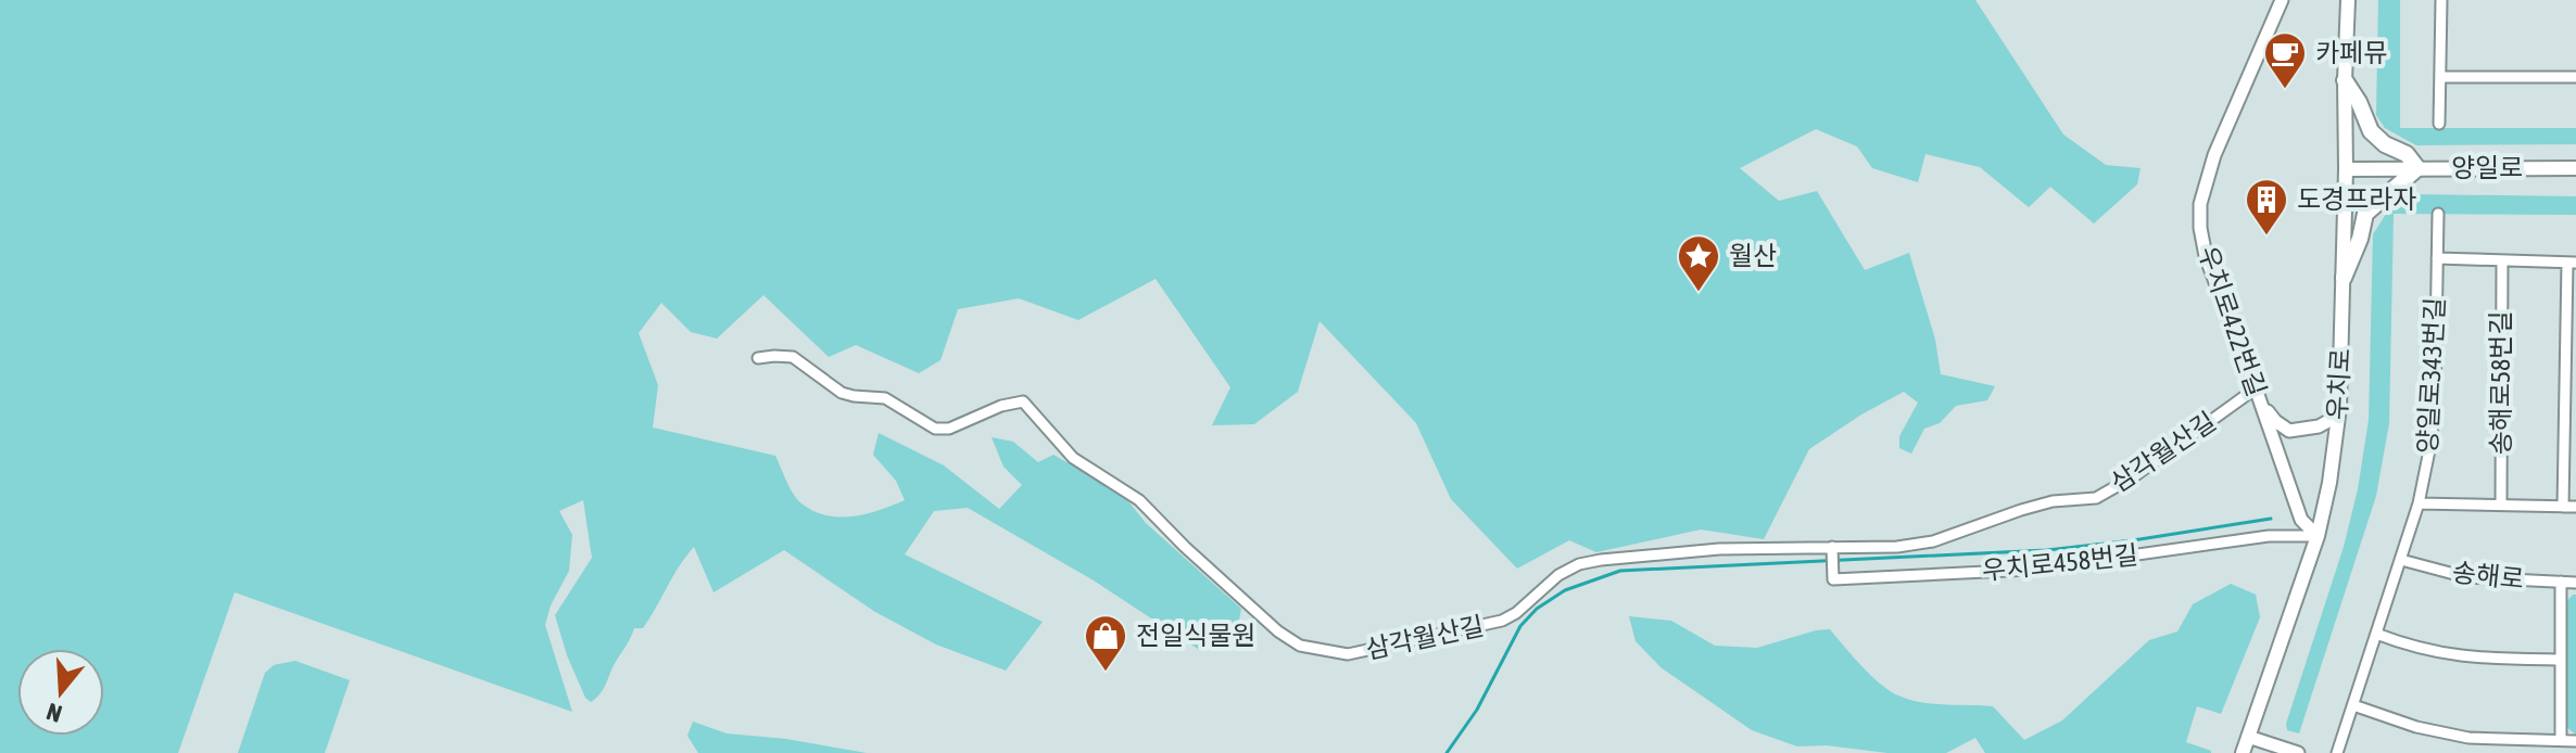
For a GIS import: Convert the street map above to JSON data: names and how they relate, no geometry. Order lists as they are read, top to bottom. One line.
{"streets":{"main road":["양일로","우치로"],"street":["우치로422번길","양일로343번길","송해로58번길","삼각월산길","우치로458번길","송해로"]},"crossings":[["양일로","우치로"],["우치로422번길","우치로"],["우치로422번길","삼각월산길"],["우치로422번길","우치로458번길"],["양일로343번길","송해로"],["우치로","우치로458번길"],["삼각월산길","우치로458번길"]],"places":{"cafe":["카페뮤"],"building":["도경프라자"],"place":["월산"],"shop":["전일식물원"]},"north":"bottom"}
